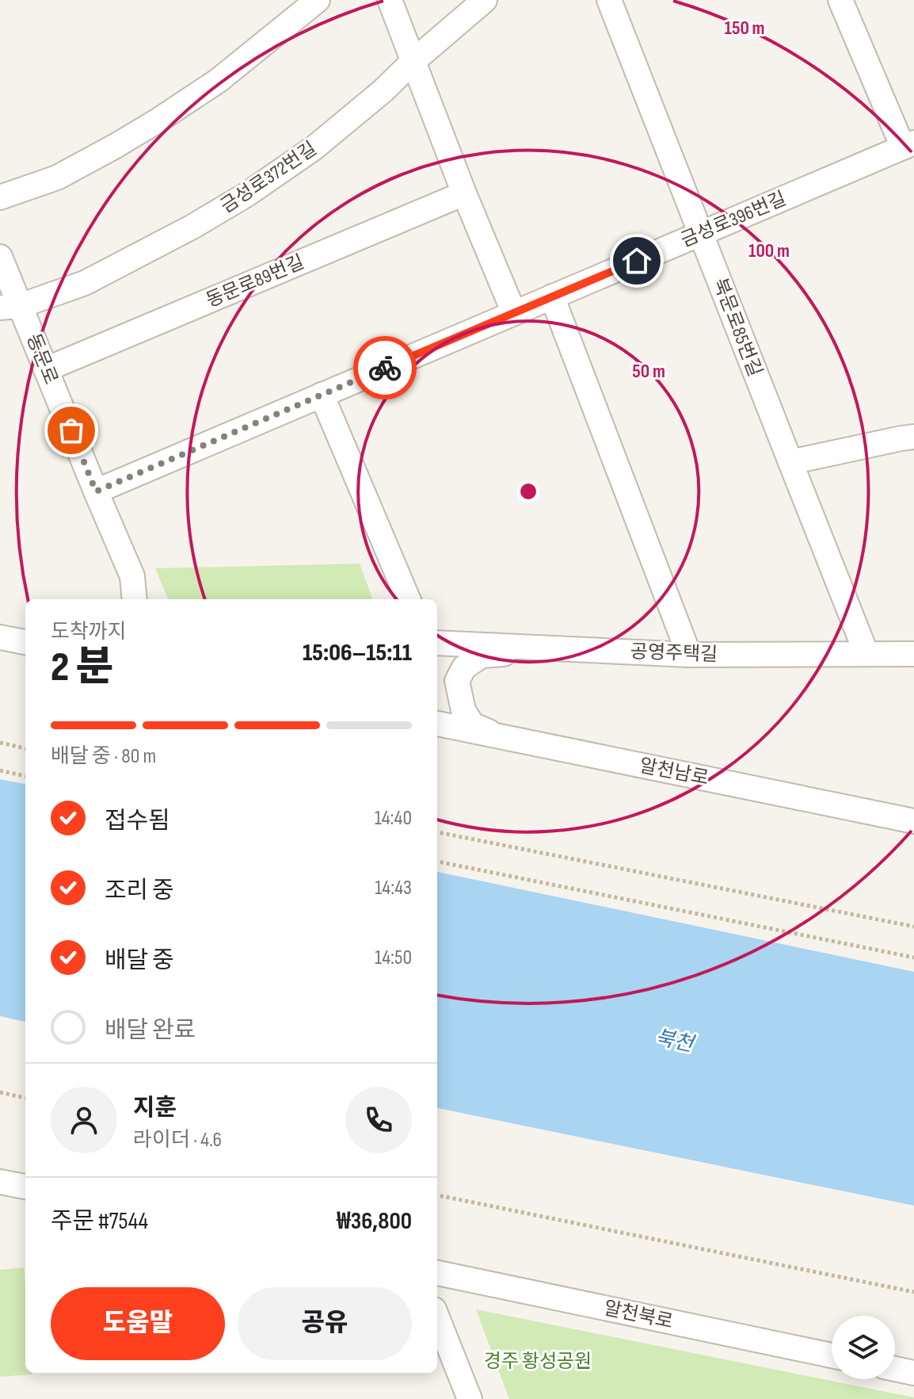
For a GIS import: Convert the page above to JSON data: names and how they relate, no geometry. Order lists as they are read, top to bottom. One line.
{"streets":{"street":["금성로372번길","금성로396번길","동문로89번길","북문로85번길","동문로","공영주택길","알천남로","알천북로"]},"crossings":[["금성로372번길","동문로"],["금성로396번길","북문로85번길"],["금성로396번길","동문로"],["동문로89번길","동문로"],["북문로85번길","공영주택길"]],"water":["북천"],"parks":["경주 황성공원"],"page":{"heading":["2 분","도착까지","15:06–15:11"],"panel":["지훈","라이더 · 4.6","주문 #7544","₩36,800"],"bar":"배달 중 · 80 m","list":[["접수됨","14:40"],["조리 중","14:43"],["배달 중","14:50"],"배달 완료"],"buttons":["도움말","공유"]},"rings":["150 m","100 m","50 m"]}
